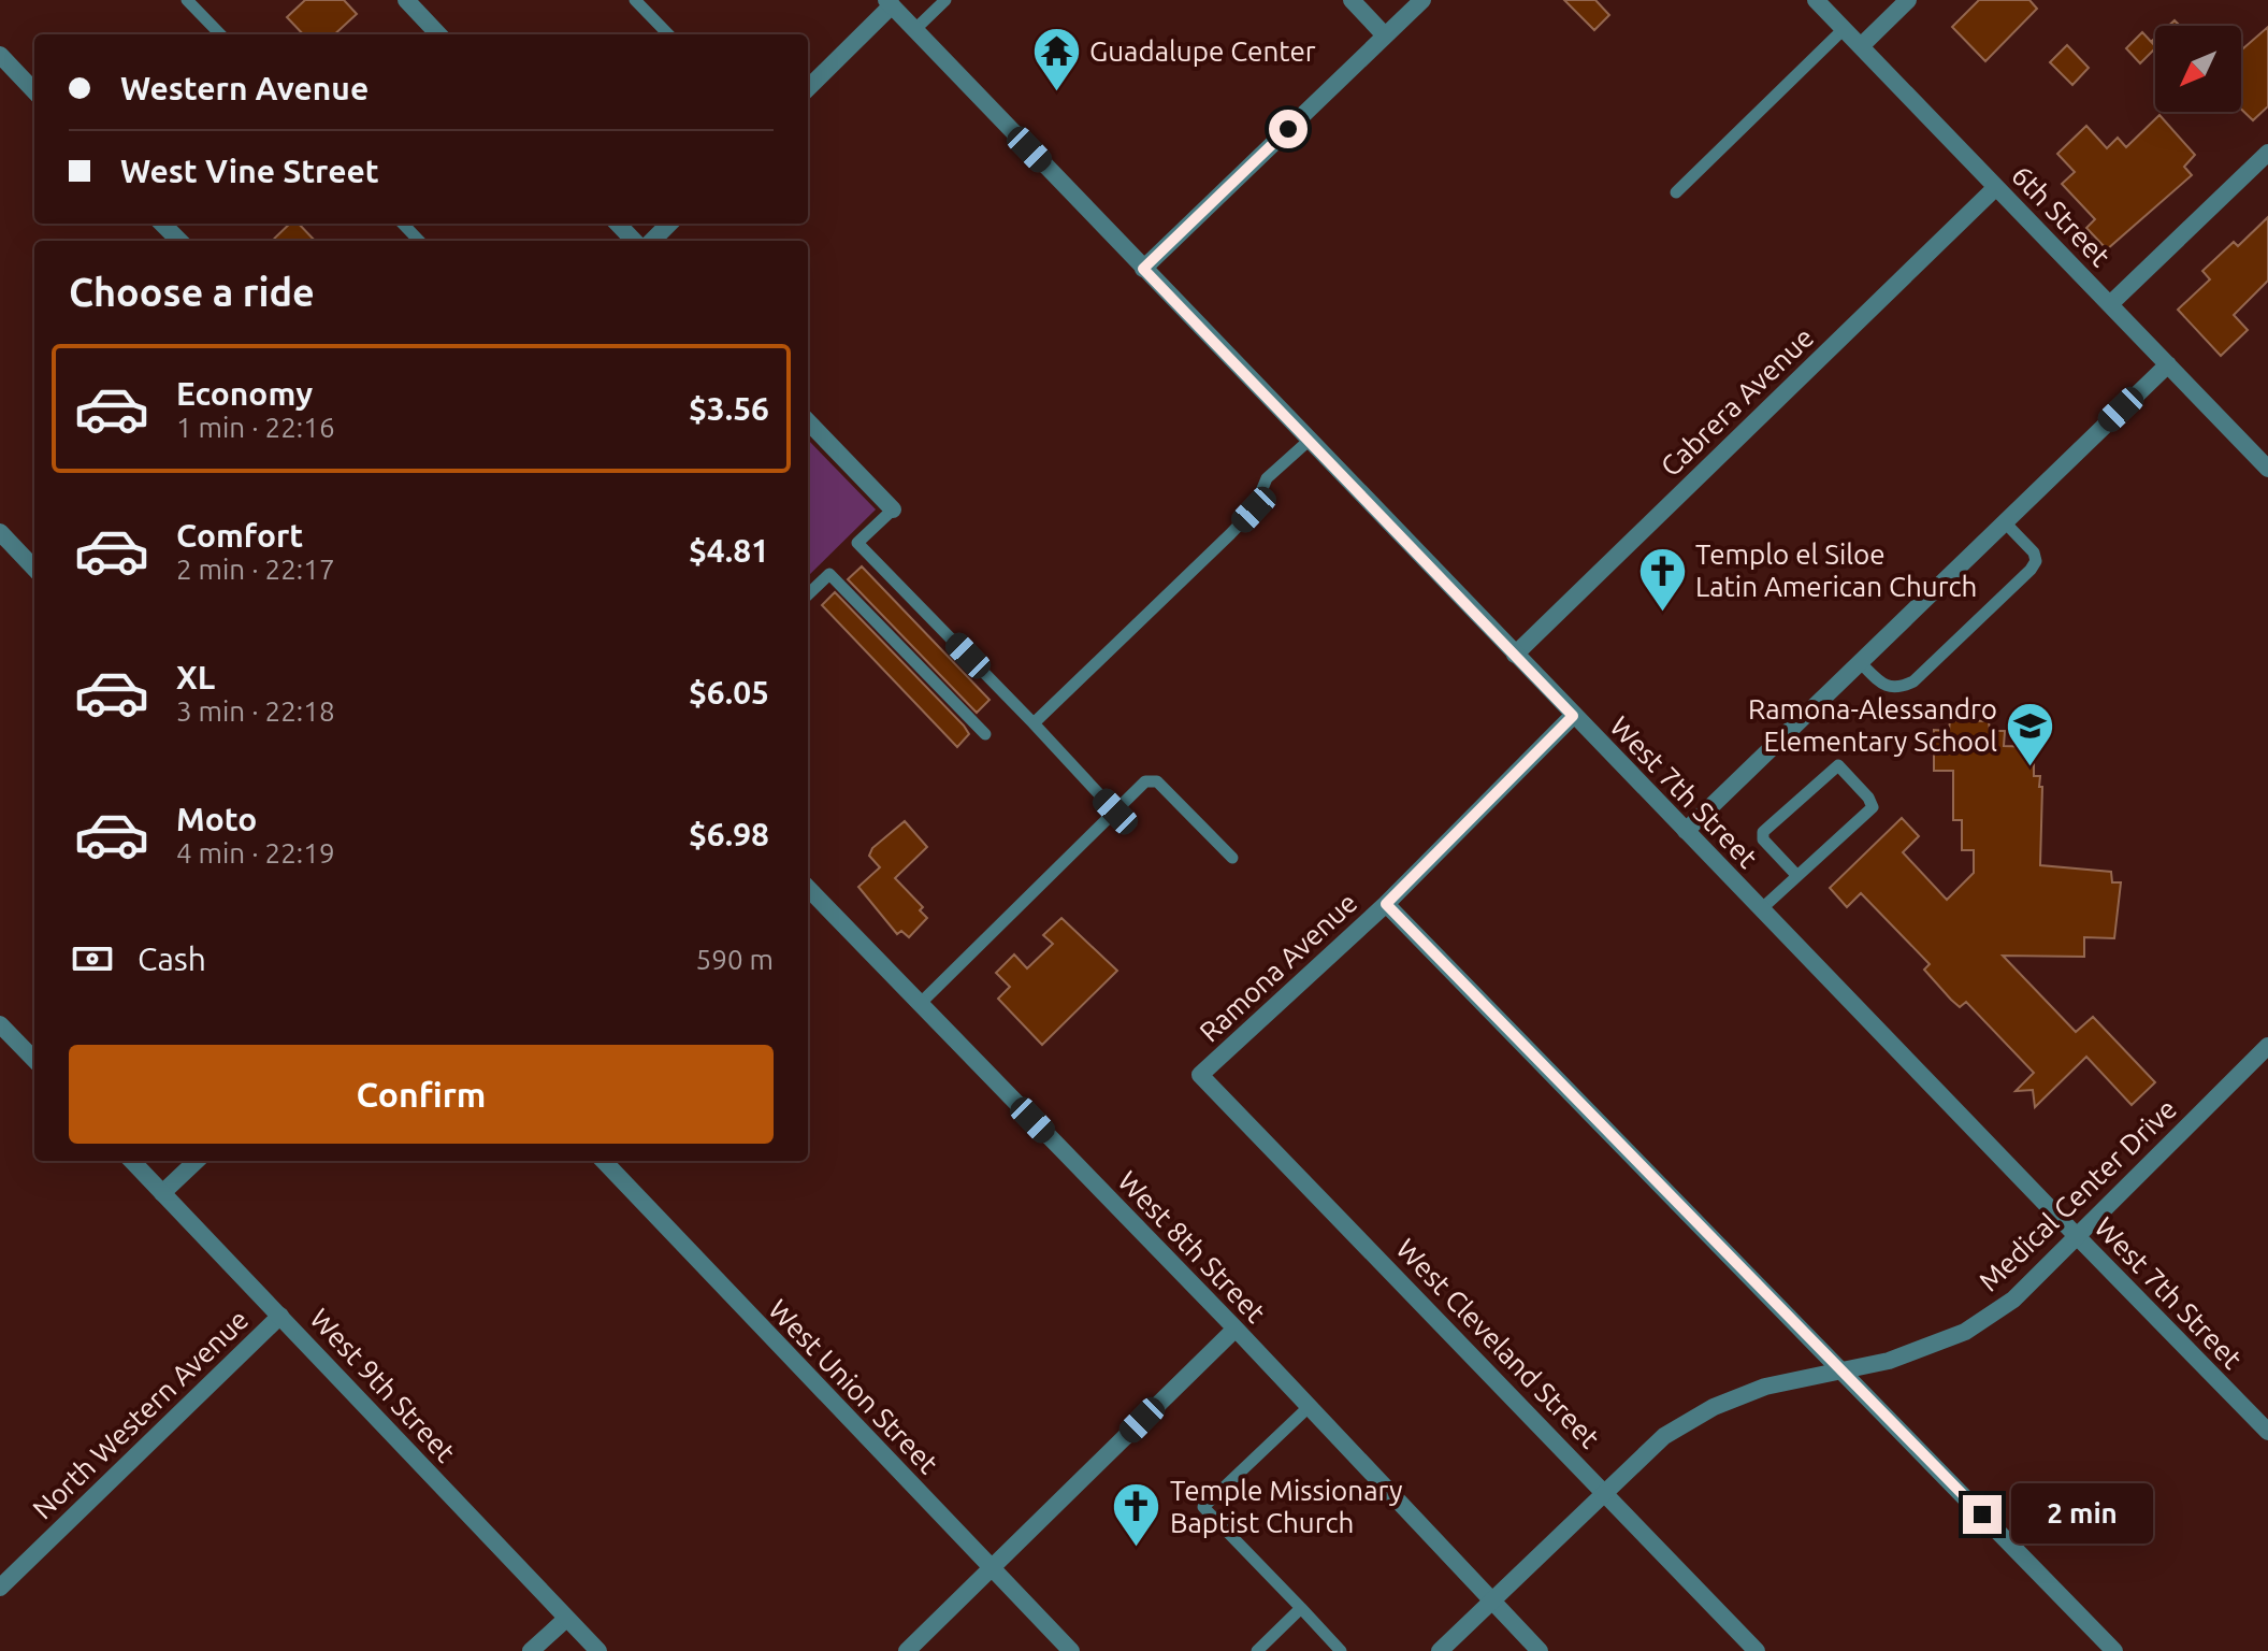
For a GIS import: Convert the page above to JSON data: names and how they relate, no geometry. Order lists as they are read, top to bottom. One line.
{"streets":{"street":["6th Street","Cabrera Avenue","West 7th Street","Ramona Avenue","Medical Center Drive","West 8th Street","West Cleveland Street","West 9th Street","West Union Street","North Western Avenue"]},"crossings":[["6th Street","Cabrera Avenue"],["Cabrera Avenue","West 7th Street"],["West 7th Street","Ramona Avenue"],["West 7th Street","Medical Center Drive"],["Ramona Avenue","West Cleveland Street"],["Medical Center Drive","West 8th Street"],["Medical Center Drive","West Cleveland Street"],["West 9th Street","North Western Avenue"]],"places":{"temple":["Guadalupe Center"],"church":["Templo el Siloe Latin American Church","Temple Missionary Baptist Church"],"school or university":["Ramona-Alessandro Elementary School"]},"north":"bottom left","page":{"banner":["Western Avenue","West Vine Street"],"heading":"Choose a ride","list":[{"name":"Economy","note":"1 min · 22:16","value":"$3.56"},{"name":"Comfort","note":"2 min · 22:17","value":"$4.81"},{"name":"XL","note":"3 min · 22:18","value":"$6.05"},{"name":"Moto","note":"4 min · 22:19","value":"$6.98"}],"pay":["Cash","590 m"],"buttons":"Confirm","bubble":"2 min"}}
